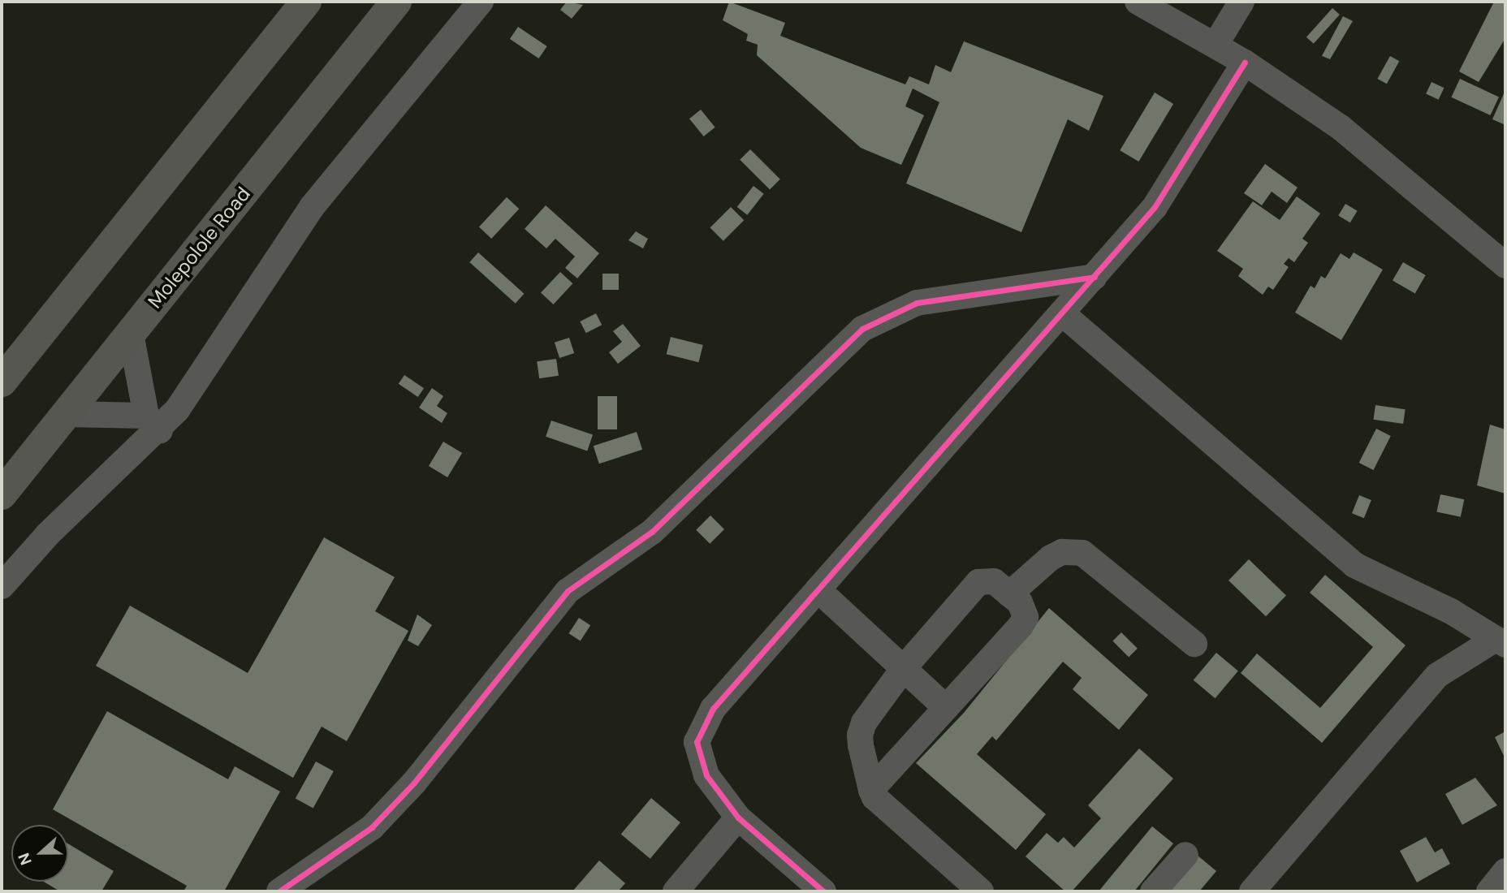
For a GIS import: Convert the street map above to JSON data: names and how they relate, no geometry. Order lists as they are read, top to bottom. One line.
{"streets":{"main road":["Molepolole Road"]},"north":"left"}
